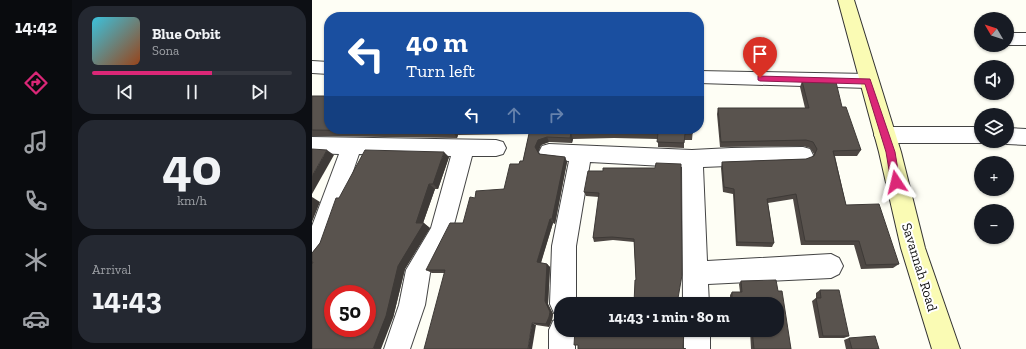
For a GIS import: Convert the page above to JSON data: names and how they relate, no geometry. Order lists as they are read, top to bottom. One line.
{"streets":{"main road":["Savannah Road"]},"north":"top left","page":{"tabs":"14:42","map_buttons":["+","−"],"turn":["40 m","Turn left"],"song":["Blue Orbit","Sona"],"tile":[["40","km/h"],["Arrival","14:43"]],"limit":"50","trip":"14:43 · 1 min · 80 m"}}
